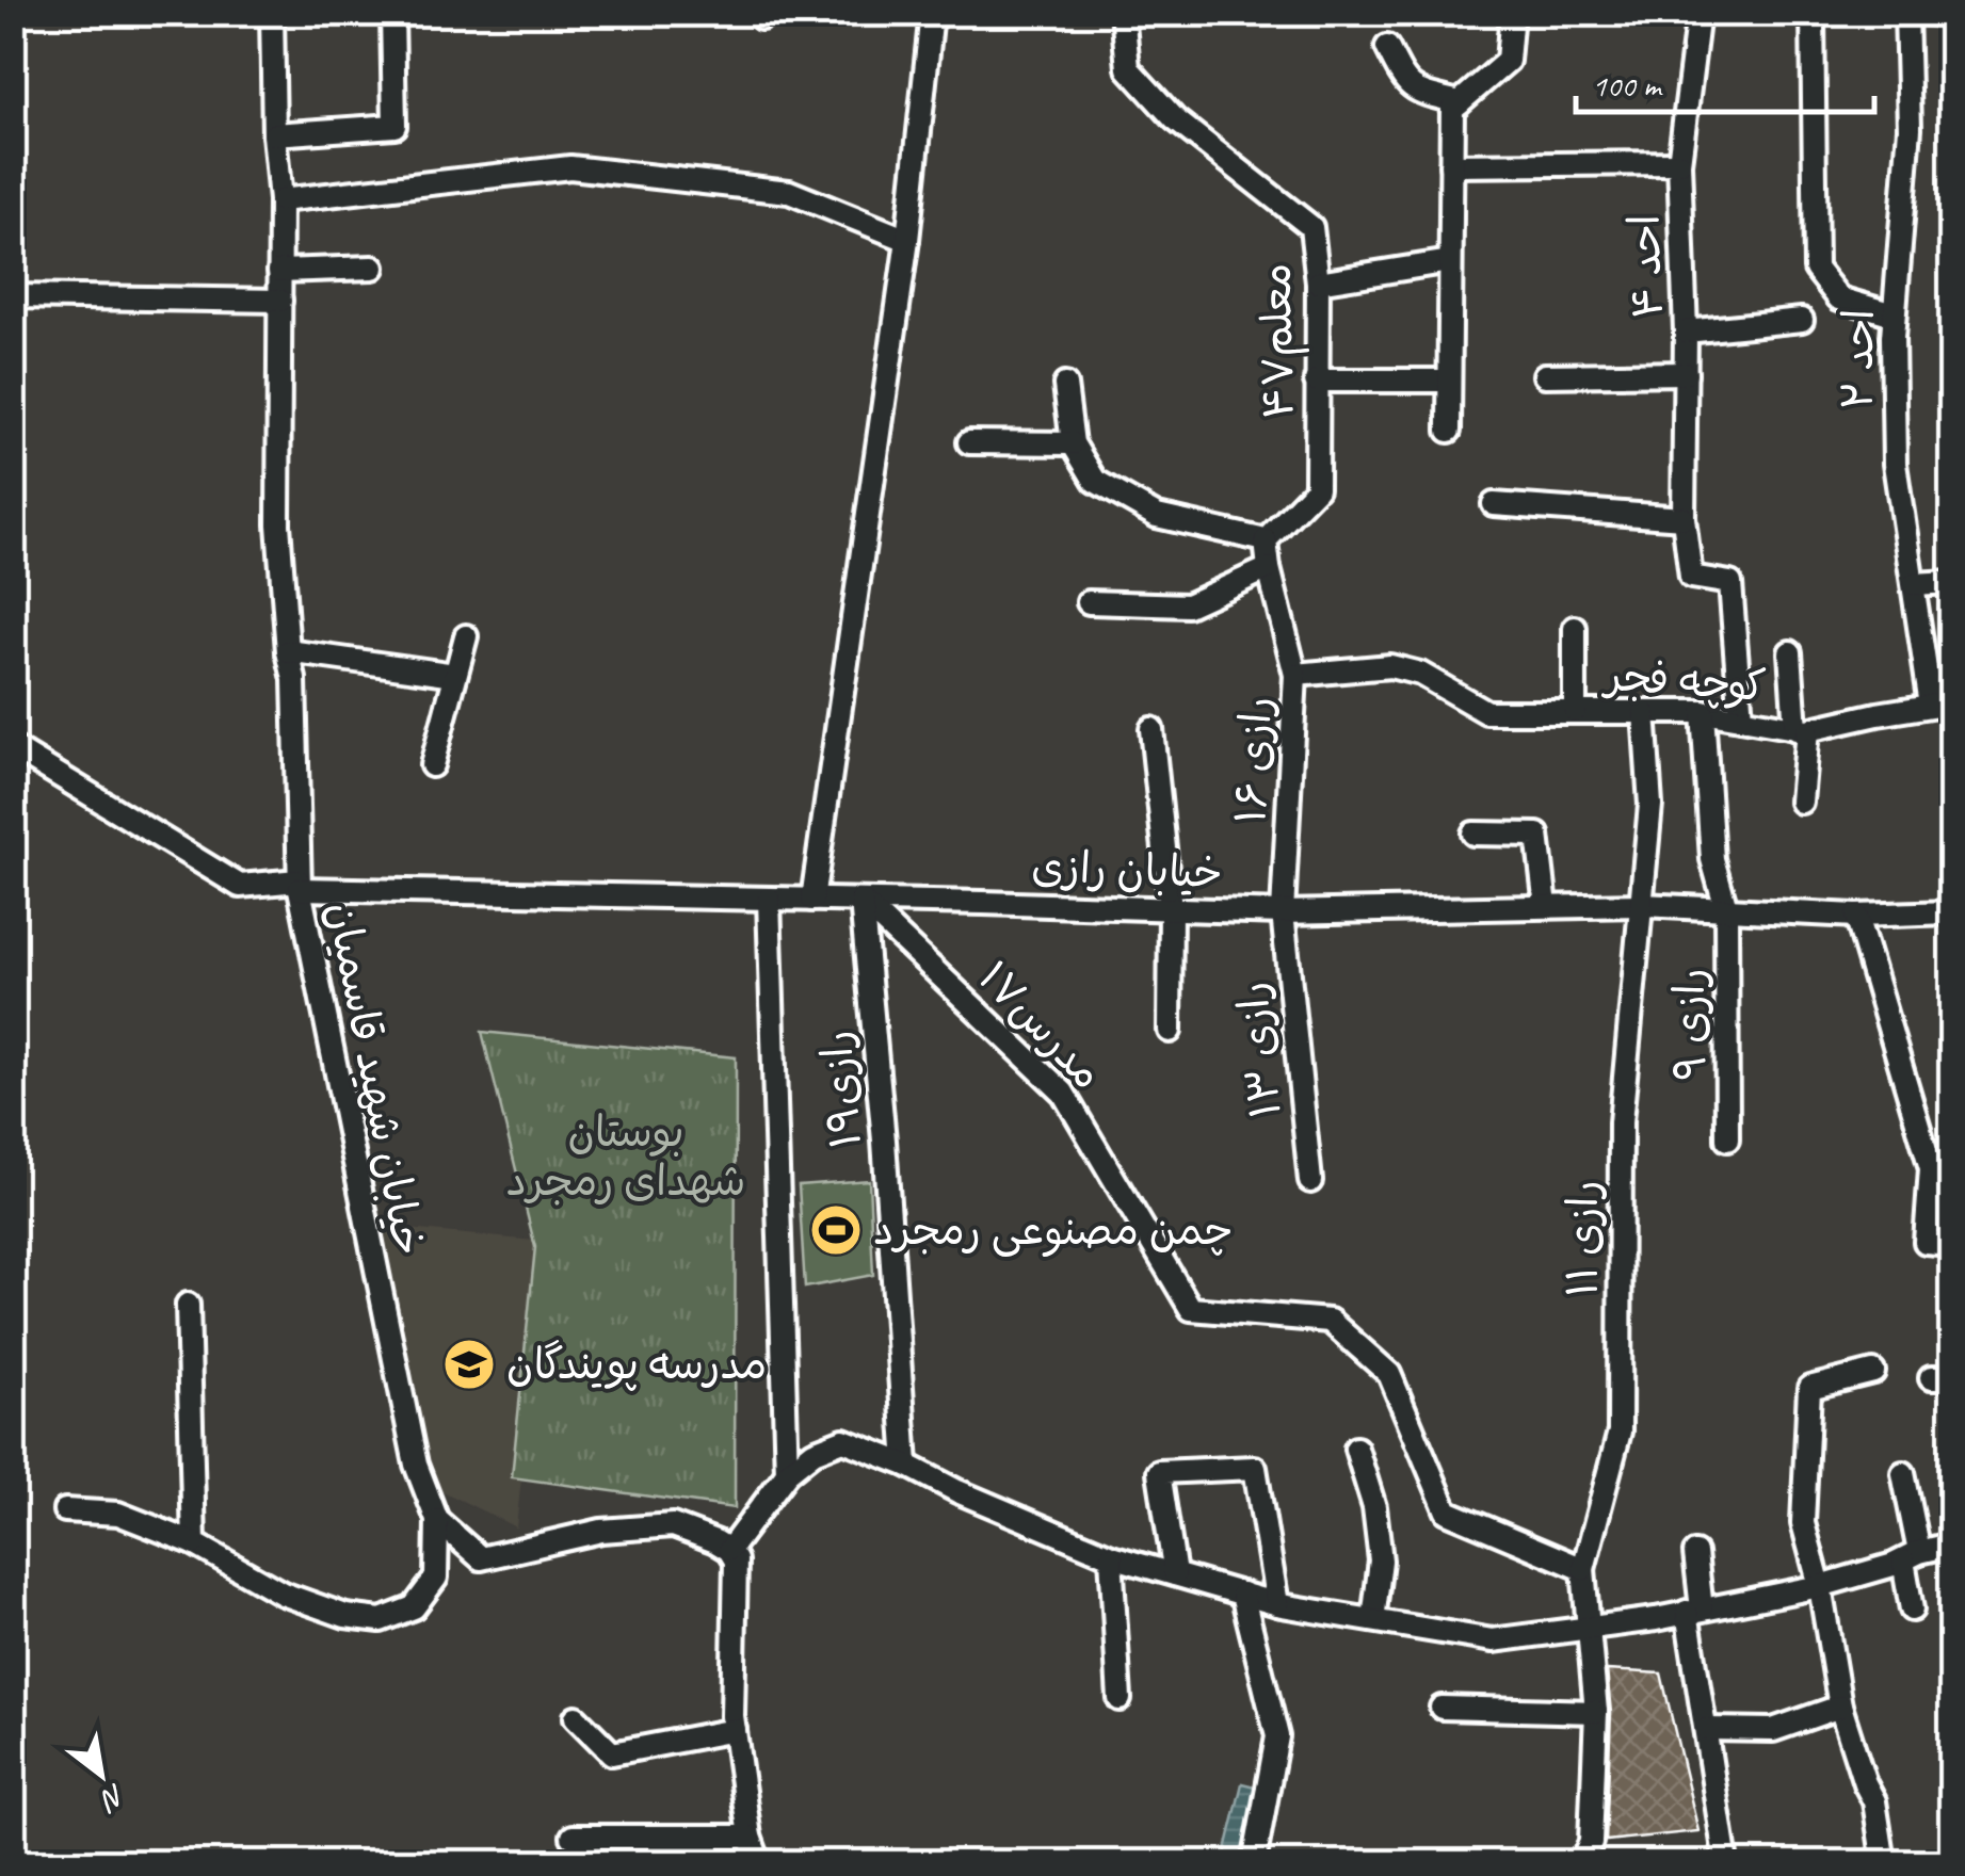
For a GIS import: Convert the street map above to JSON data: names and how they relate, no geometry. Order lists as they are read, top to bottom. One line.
{"streets":{"street":["احد ۴","معلم۴۷","احد ۲","کوچه فجر","رازی ۱۶","خیابان رازی","رازی ۹","مدرس۱۷","رازی ۱۳","خیابان شهید قاسمیان","رازی۱۹","رازی ۱۱"]},"crossings":[["احد ۴","کوچه فجر"],["معلم۴۷","رازی ۱۶"],["احد ۲","کوچه فجر"],["کوچه فجر","رازی ۱۶"],["کوچه فجر","رازی ۹"],["کوچه فجر","رازی ۱۱"],["رازی ۱۶","خیابان رازی"],["رازی ۱۶","رازی ۱۳"],["خیابان رازی","رازی ۹"],["خیابان رازی","مدرس۱۷"],["خیابان رازی","رازی ۱۳"],["خیابان رازی","خیابان شهید قاسمیان"],["خیابان رازی","رازی۱۹"],["خیابان رازی","رازی ۱۱"],["مدرس۱۷","رازی۱۹"],["مدرس۱۷","رازی ۱۱"]],"parks":["بوستان شهدای رمجرد"],"places":{"sports":["چمن مصنوعی رمجرد"],"school or university":["مدرسه پویندگان"]},"scale_bar":"100 m","north":"bottom right"}
